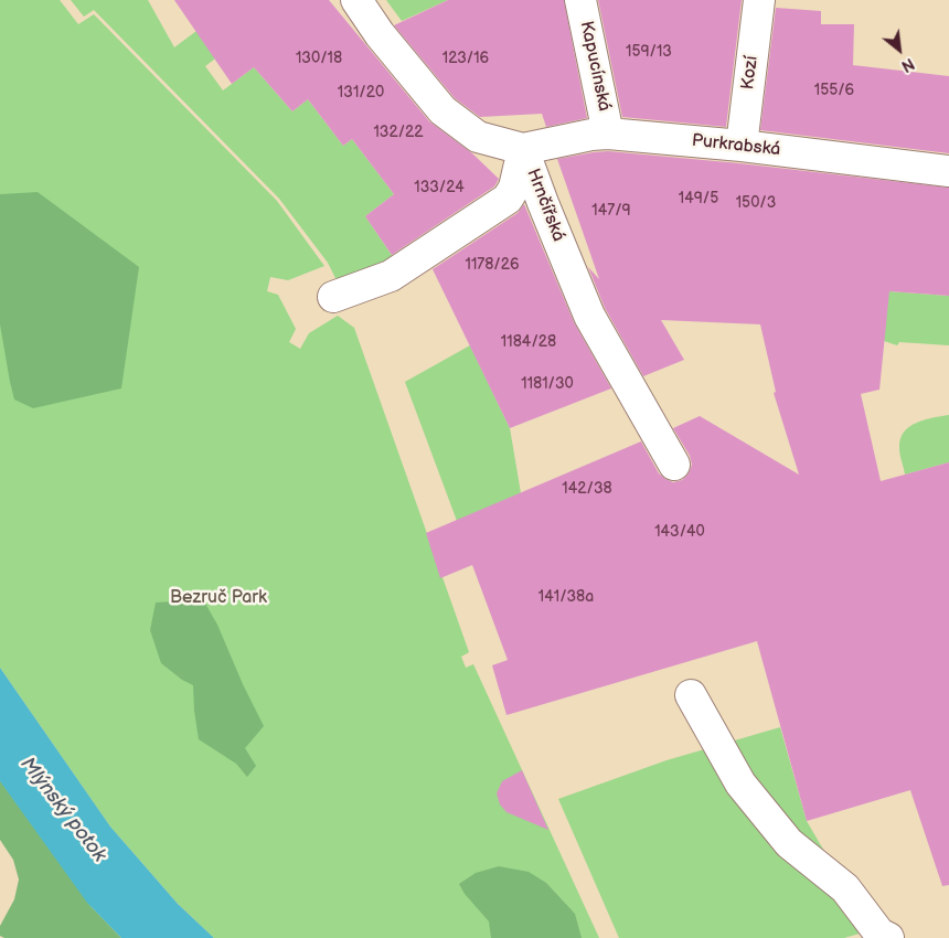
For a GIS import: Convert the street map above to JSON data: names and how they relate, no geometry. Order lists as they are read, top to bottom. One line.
{"streets":{"street":["Kapucínská","Kozí","Purkrabská","Hrnčířská"]},"crossings":[["Kapucínská","Purkrabská"],["Kozí","Purkrabská"],["Purkrabská","Hrnčířská"]],"water":["Mlýnský potok"],"parks":["Bezruč Park"],"house_numbers":["159/13","130/18","123/16","155/6","131/20","132/22","133/24","149/5","150/3","147/9","1178/26","1184/28","1181/30","142/38","143/40","141/38a"],"north":"bottom right"}
